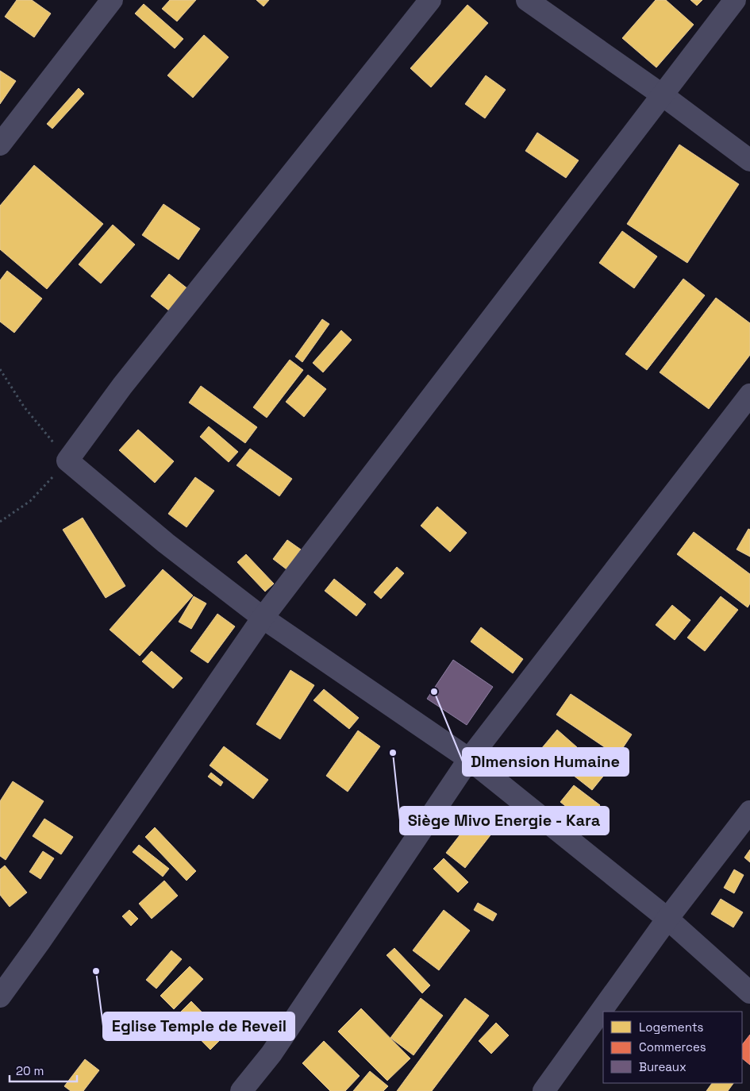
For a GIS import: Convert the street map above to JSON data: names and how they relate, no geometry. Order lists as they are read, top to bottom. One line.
{"places":["DImension Humaine","Siège Mivo Energie - Kara","Eglise Temple de Reveil"],"legend":["Logements","Commerces","Bureaux"],"scale_bar":"20 m"}
